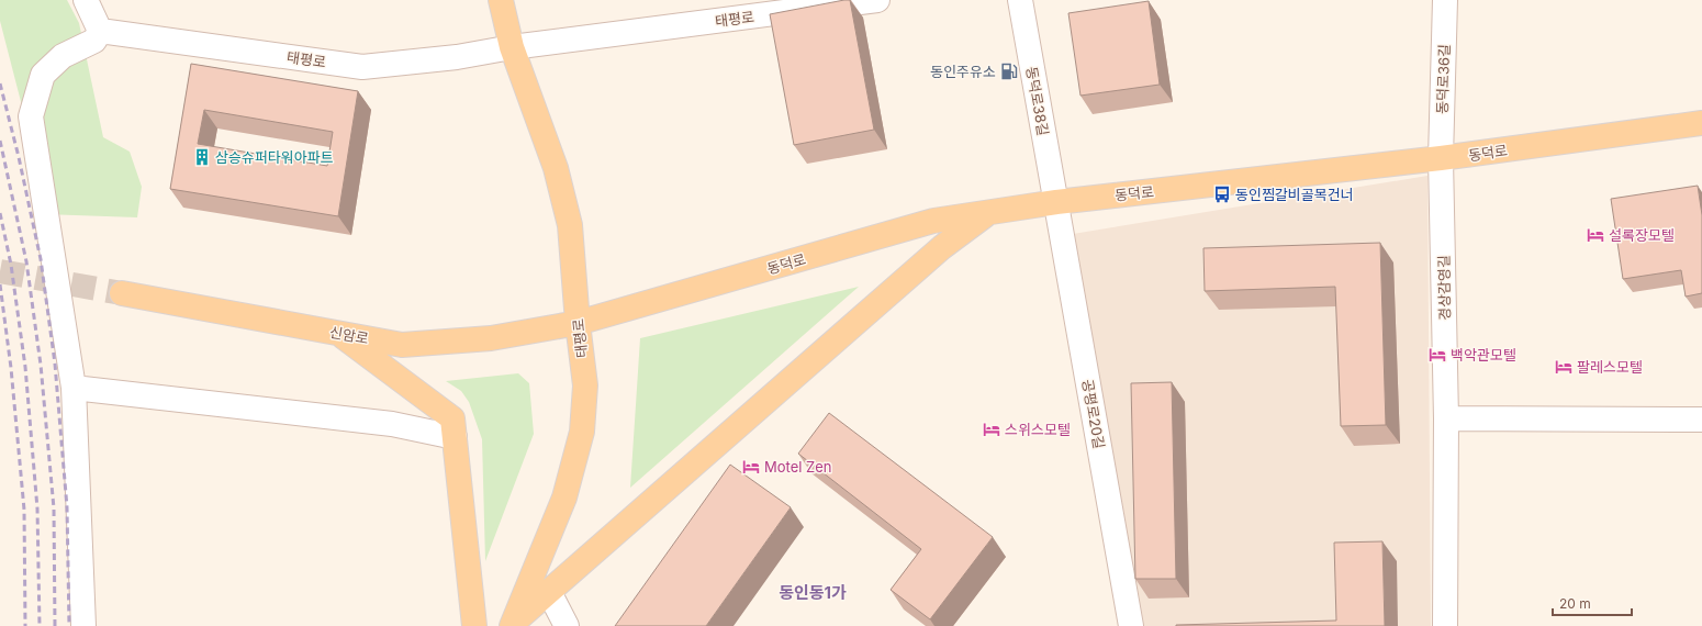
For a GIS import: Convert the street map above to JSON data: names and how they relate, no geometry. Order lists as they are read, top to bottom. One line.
{"streets":{"main road":["태평로","동덕로","신암로"],"street":["동덕로36길","동덕로38길","경상감영길","공평로20길"]},"crossings":[["태평로","동덕로"],["태평로","신암로"],["동덕로36길","동덕로"],["동덕로36길","경상감영길"],["동덕로38길","동덕로"],["동덕로38길","공평로20길"],["동덕로","경상감영길"],["동덕로","신암로"],["동덕로","공평로20길"]],"districts":["동인동1가"],"places":{"fuel station":["동인주유소"],"building":["삼승슈퍼타워아파트"],"bus stop":["동인찜갈비골목건너"],"hotel":["설록장모텔","백악관모텔","팔레스모텔","스위스모텔","Motel Zen"]},"scale_bar":"20 m"}
